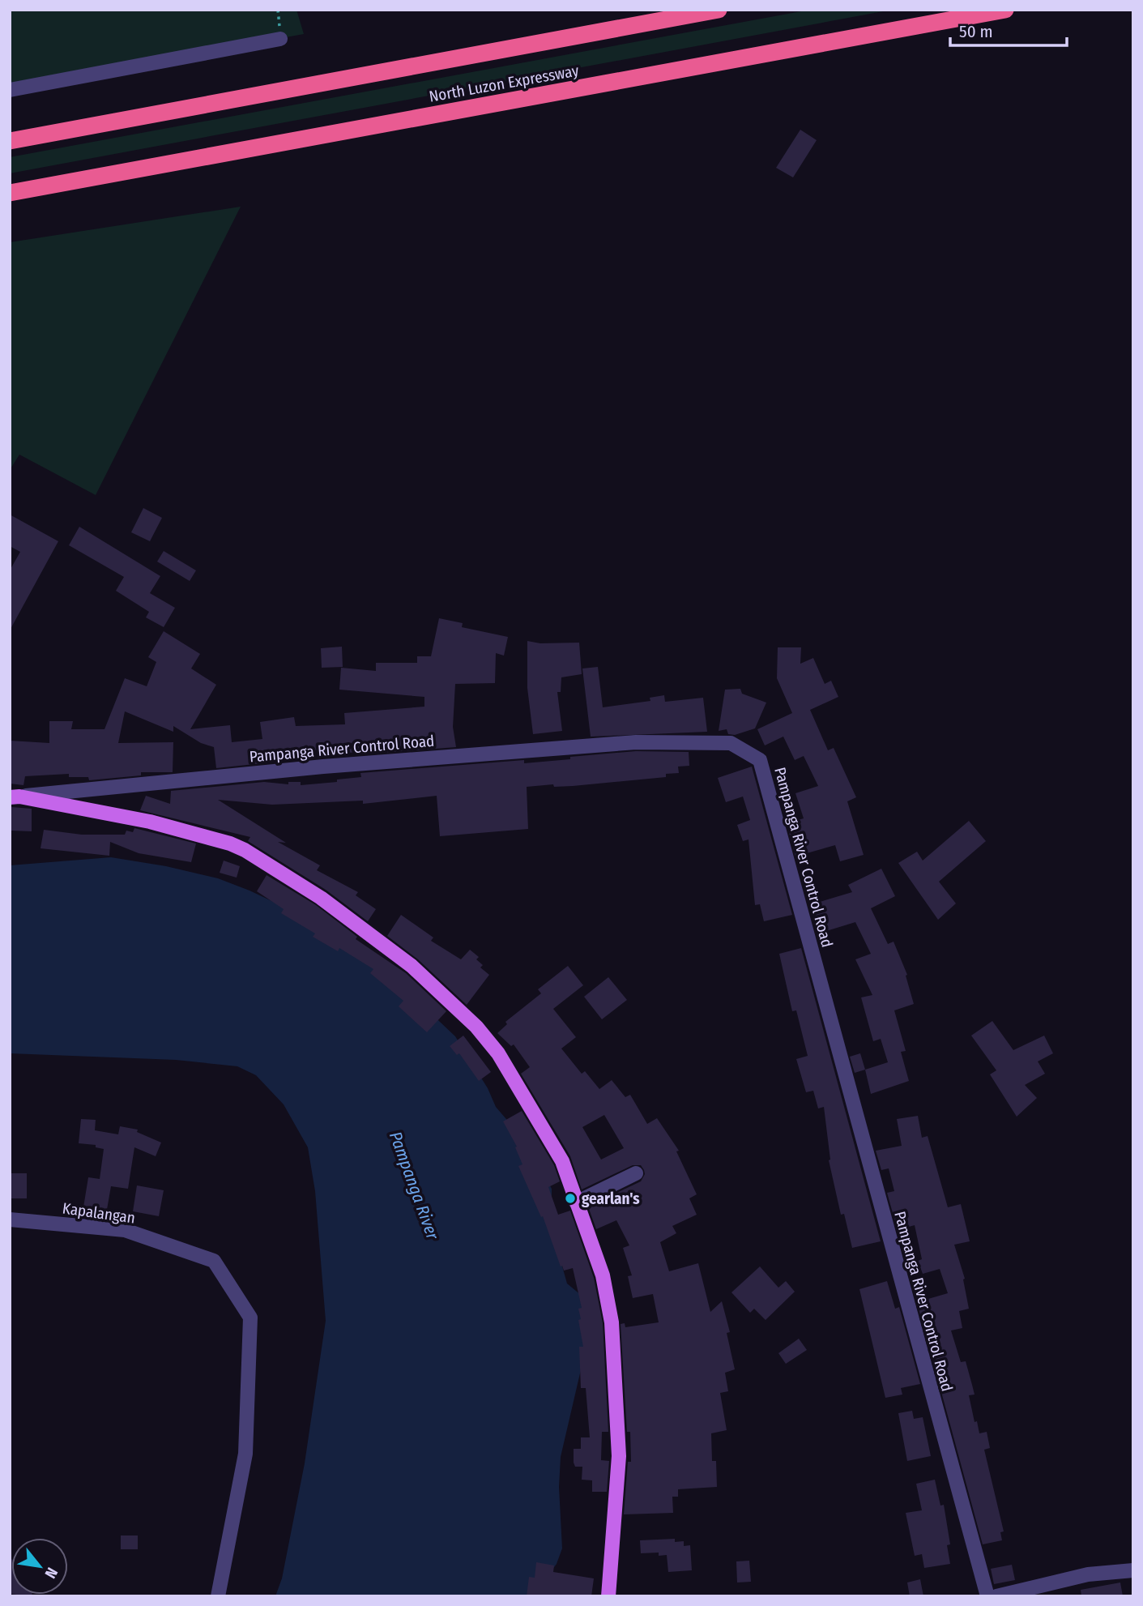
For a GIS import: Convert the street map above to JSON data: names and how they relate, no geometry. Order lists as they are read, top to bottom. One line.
{"streets":{"highway":["North Luzon Expressway"],"street":["Pampanga River Control Road","Kapalangan"]},"water":["Pampanga River"],"places":["gearlan's"],"scale_bar":"50 m","north":"bottom right"}
